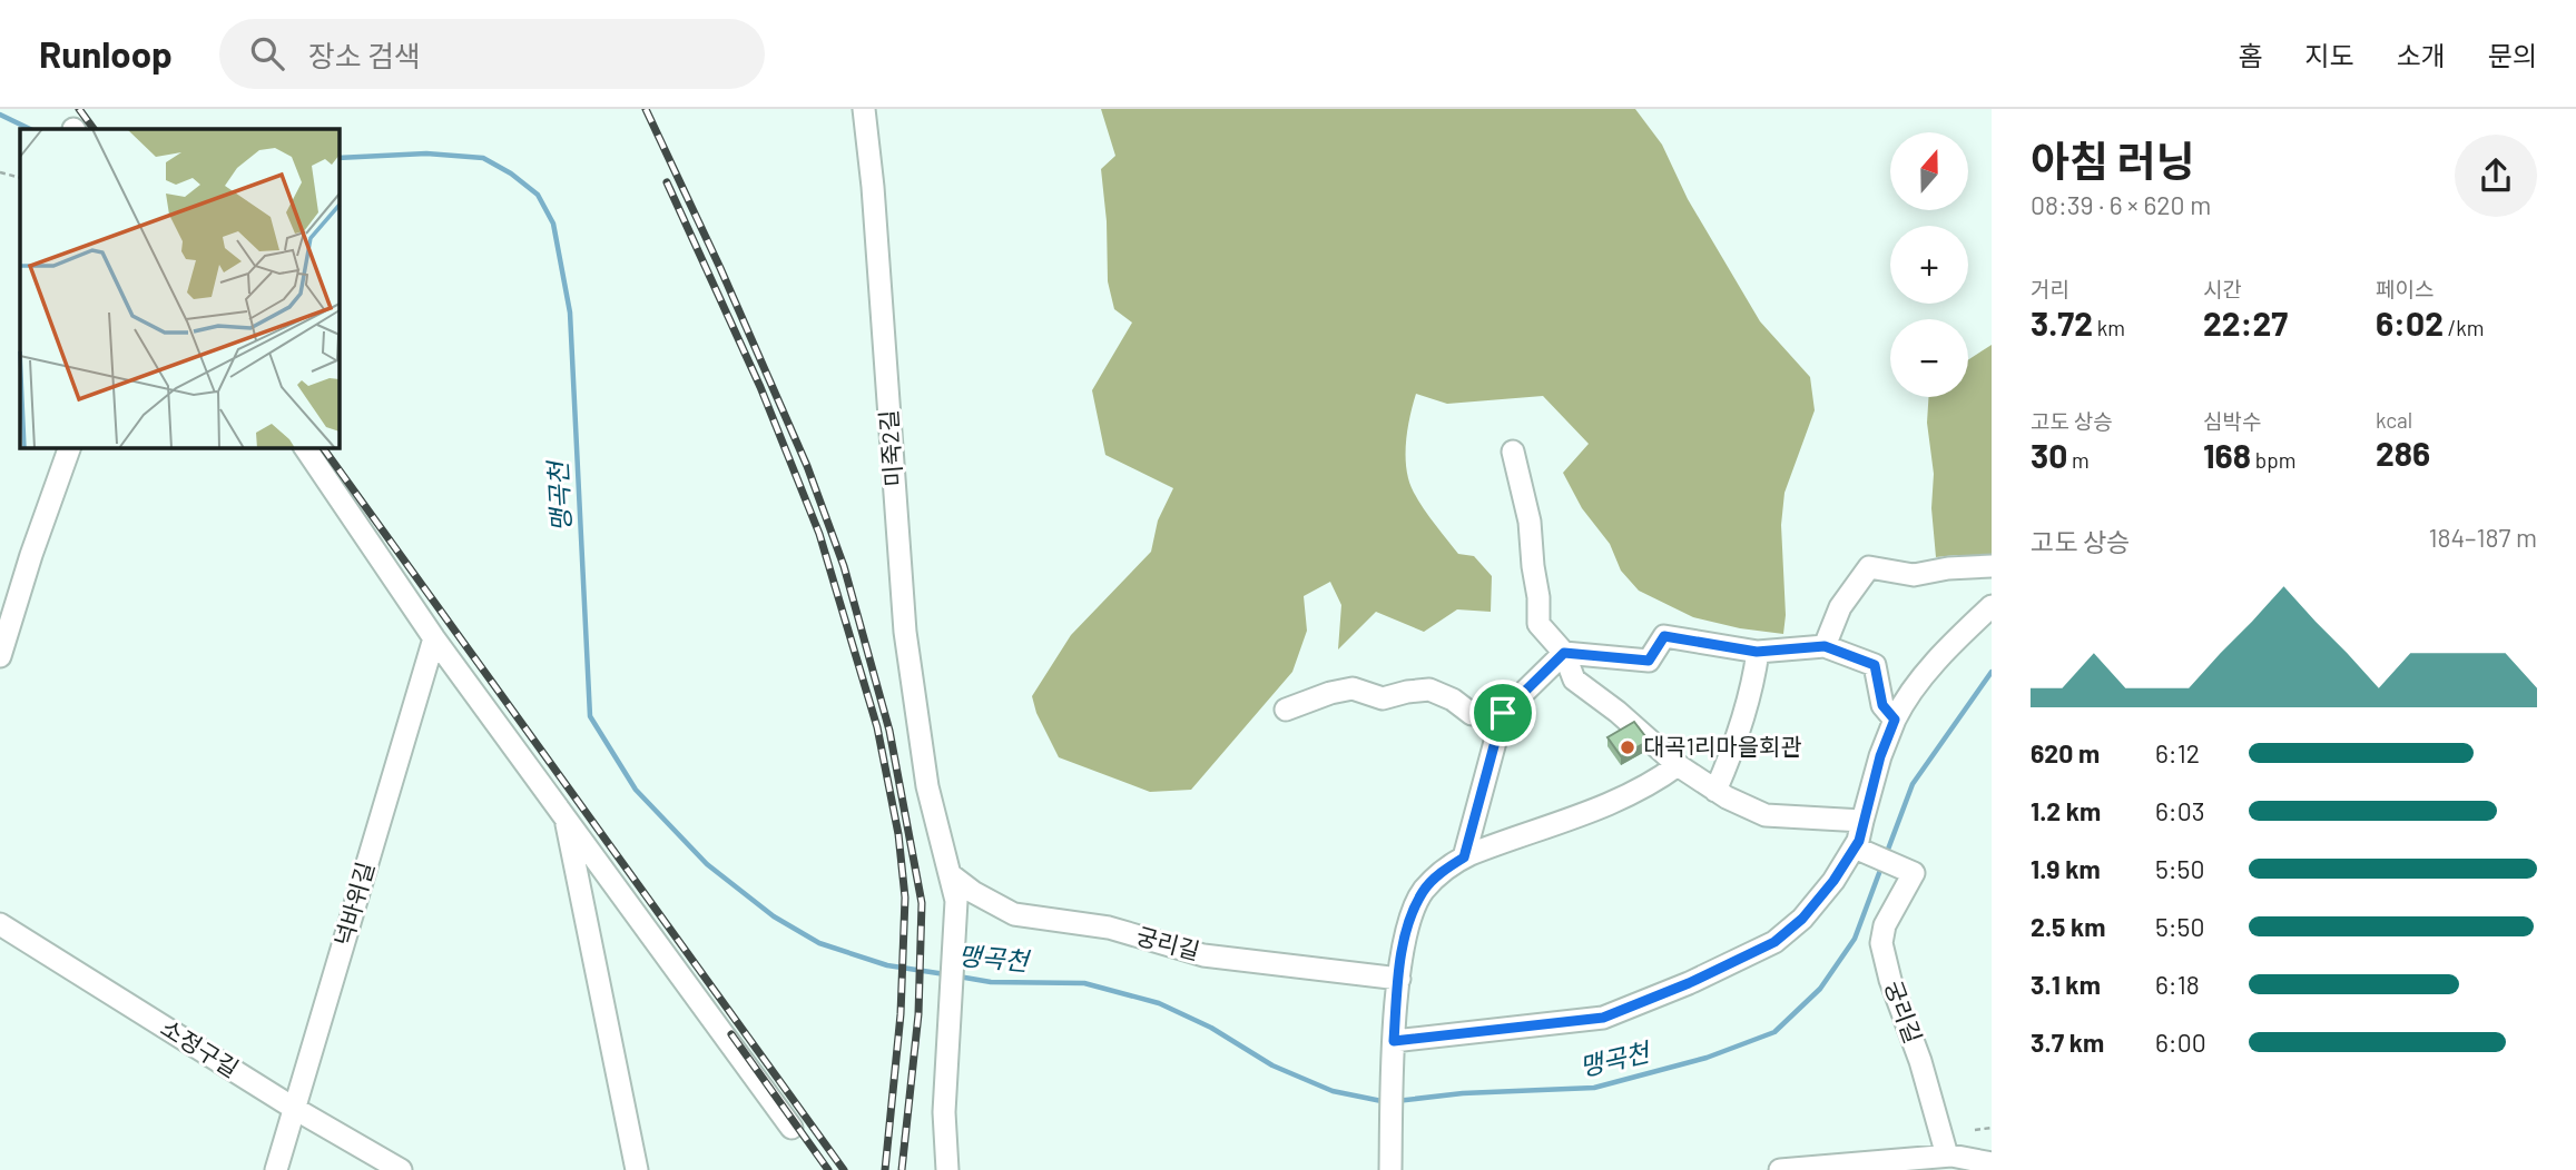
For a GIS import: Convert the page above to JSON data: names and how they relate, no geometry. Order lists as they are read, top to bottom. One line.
{"streets":{"street":["미죽2길","넉바위길","궁리길","소정구길"]},"crossings":[["미죽2길","궁리길"],["넉바위길","소정구길"]],"water":["맹곡천"],"places":["대곡1리마을회관"],"north":"top","page":{"header":"Runloop","search":"장소 검색","nav":["홈","지도","소개","문의"],"heading":["아침 러닝","08:39 · 6 × 620 m"],"map_buttons":["+","−"],"stats":[["거리","3.72 km"],["시간","22:27"],["페이스","6:02 /km"],["고도 상승","30 m"],["심박수","168 bpm"],["kcal","286"]],"chart":["고도 상승","184–187 m"],"list":[{"name":"620 m","note":"6:12"},{"name":"1.2 km","note":"6:03"},{"name":"1.9 km","note":"5:50"},{"name":"2.5 km","note":"5:50"},{"name":"3.1 km","note":"6:18"},{"name":"3.7 km","note":"6:00"}]}}
